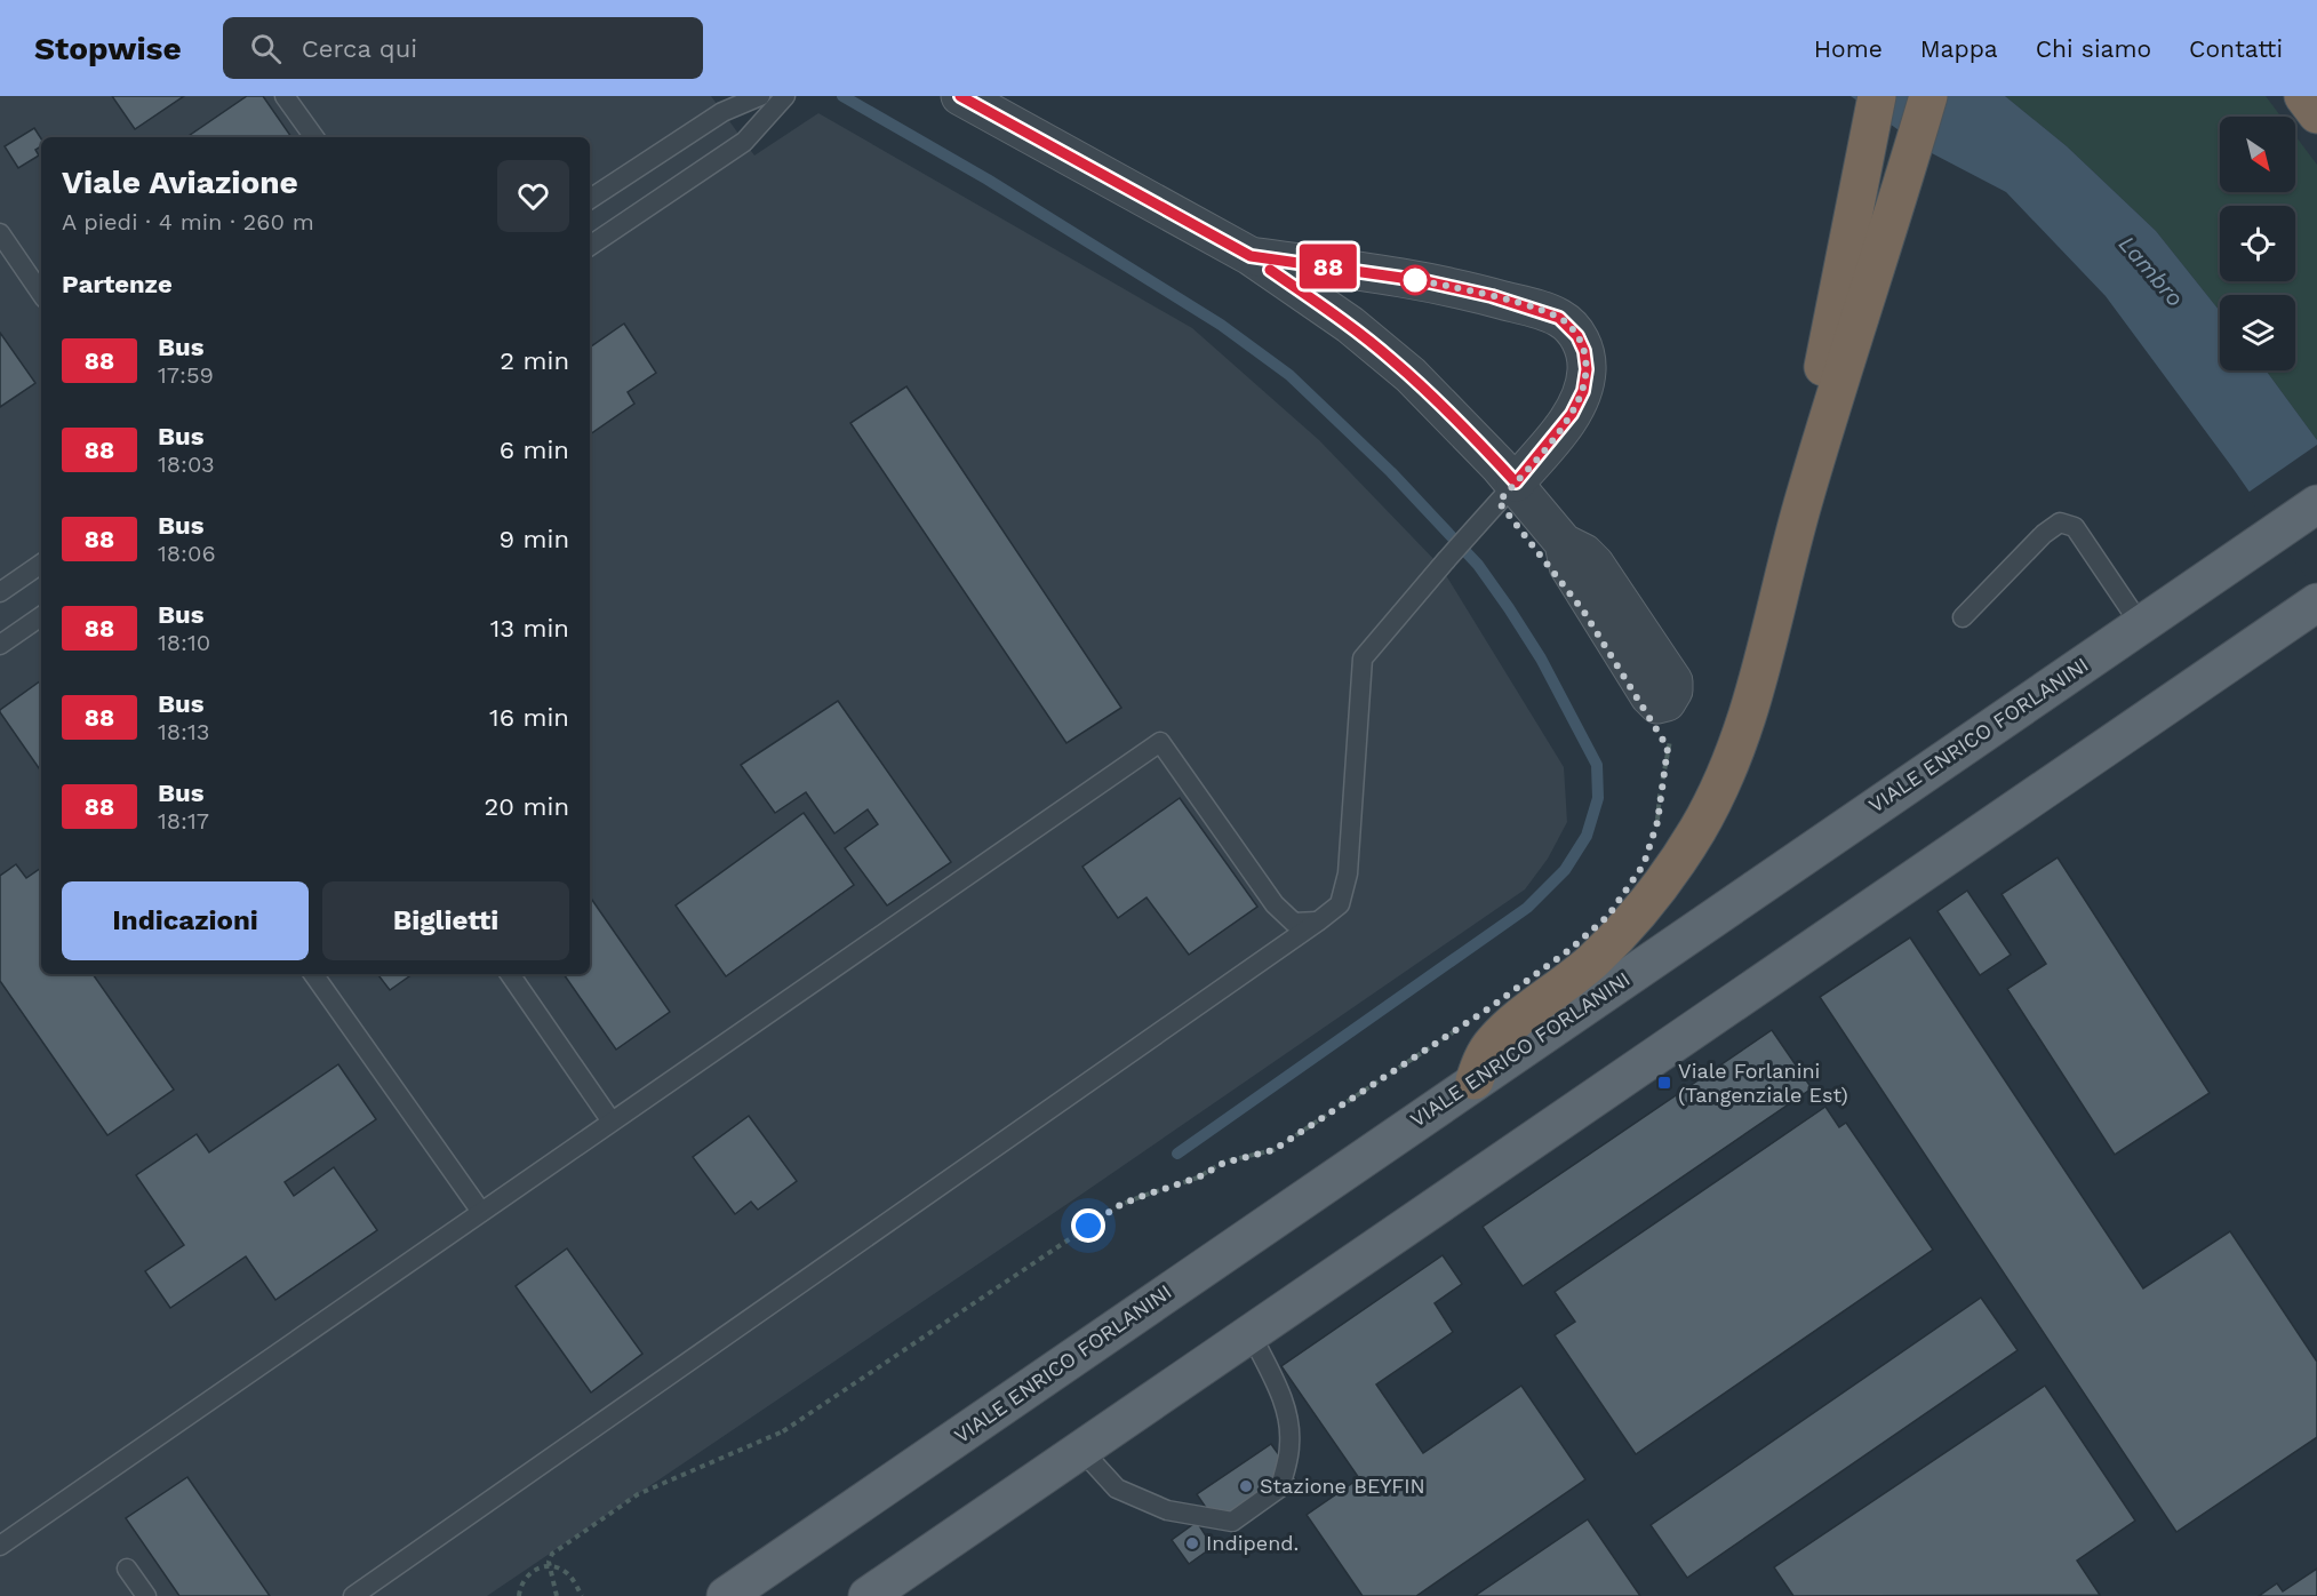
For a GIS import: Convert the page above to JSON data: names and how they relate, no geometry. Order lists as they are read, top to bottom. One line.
{"streets":{"main road":["VIALE ENRICO FORLANINI"]},"water":["Lambro"],"places":{"transit":["Viale Forlanini (Tangenziale Est)"],"other":["Stazione BEYFIN","Indipend."]},"lines":["bus line 88"],"north":"bottom right","page":{"header":"Stopwise","search":"Cerca qui","nav":["Home","Mappa","Chi siamo","Contatti"],"on_map":"88","heading":[["Viale Aviazione","A piedi · 4 min · 260 m"],"Partenze"],"list":[{"mark":"88","name":"Bus","note":"17:59","value":"2 min"},{"mark":"88","name":"Bus","note":"18:03","value":"6 min"},{"mark":"88","name":"Bus","note":"18:06","value":"9 min"},{"mark":"88","name":"Bus","note":"18:10","value":"13 min"},{"mark":"88","name":"Bus","note":"18:13","value":"16 min"},{"mark":"88","name":"Bus","note":"18:17","value":"20 min"}],"buttons":["Indicazioni","Biglietti"]}}
